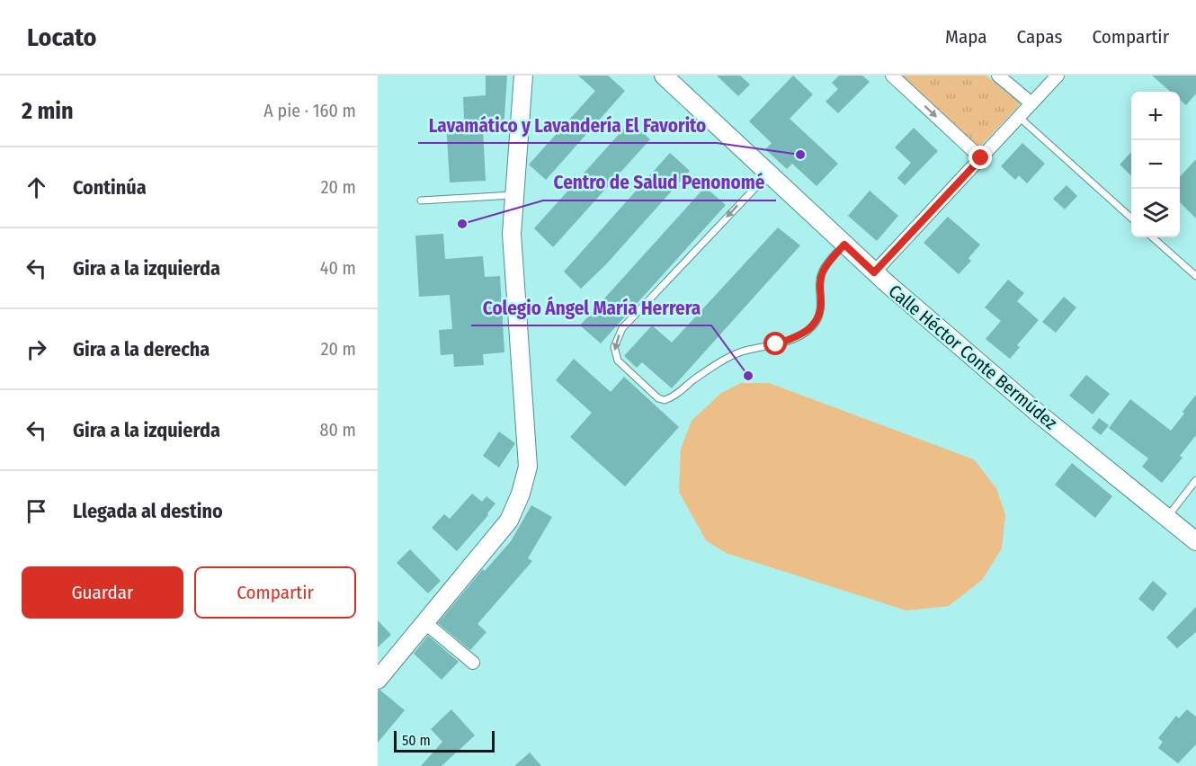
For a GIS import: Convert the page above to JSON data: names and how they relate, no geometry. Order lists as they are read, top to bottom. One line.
{"streets":{"street":["Calle Héctor Conte Bermúdez"]},"places":["Lavamático y Lavandería El Favorito","Centro de Salud Penonomé","Colegio Ángel María Herrera"],"scale_bar":"50 m","page":{"header":"Locato","nav":["Mapa","Capas","Compartir"],"heading":["2 min","A pie · 160 m"],"map_buttons":["+","−"],"list":[["Continúa","20 m"],["Gira a la izquierda","40 m"],["Gira a la derecha","20 m"],["Gira a la izquierda","80 m"],"Llegada al destino"],"buttons":["Guardar","Compartir"],"scale":"50 m"}}
